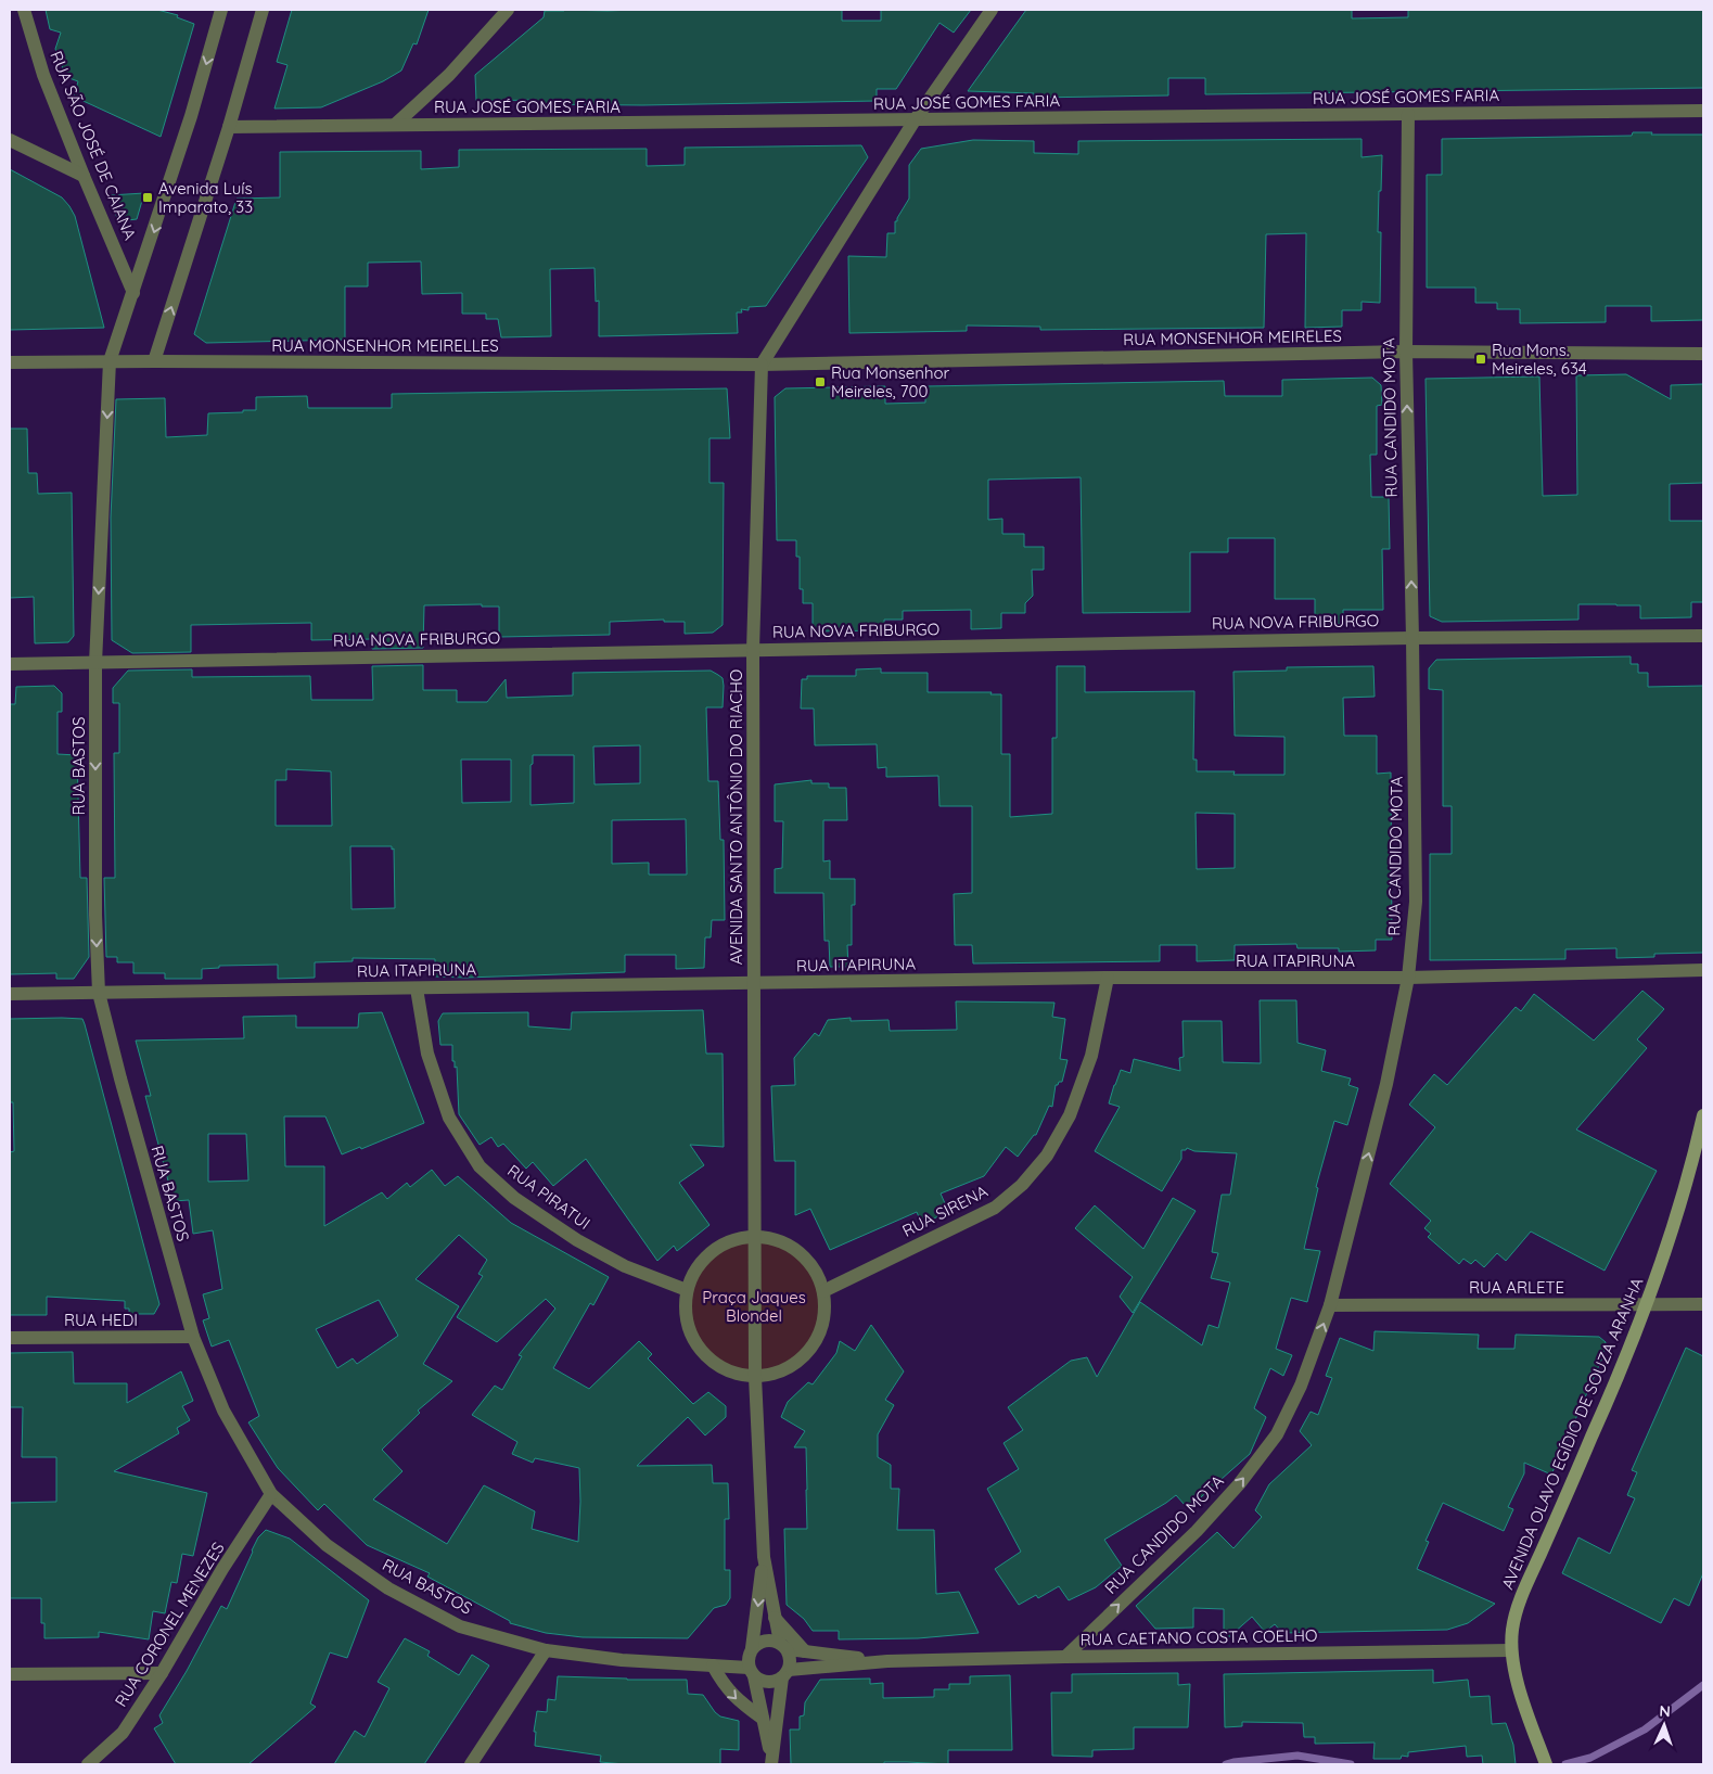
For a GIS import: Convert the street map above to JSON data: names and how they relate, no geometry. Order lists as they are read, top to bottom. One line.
{"streets":{"main road":["AVENIDA OLAVO EGÍDIO DE SOUZA ARANHA"],"street":["RUA JOSÉ GOMES FARIA","RUA SÃO JOSÉ DE CAIANA","RUA MONSENHOR MEIRELES","RUA MONSENHOR MEIRELLES","RUA CANDIDO MOTA","RUA NOVA FRIBURGO","RUA BASTOS","AVENIDA SANTO ANTÔNIO DO RIACHO","RUA ITAPIRUNA","RUA PIRATUI","RUA SIRENA","RUA ARLETE","RUA HEDI","RUA CORONEL MENEZES","RUA CAETANO COSTA COELHO"]},"crossings":[["RUA JOSÉ GOMES FARIA","RUA CANDIDO MOTA"],["RUA SÃO JOSÉ DE CAIANA","RUA BASTOS"],["RUA MONSENHOR MEIRELES","RUA MONSENHOR MEIRELLES"],["RUA MONSENHOR MEIRELES","RUA CANDIDO MOTA"],["RUA MONSENHOR MEIRELES","AVENIDA SANTO ANTÔNIO DO RIACHO"],["RUA MONSENHOR MEIRELLES","RUA BASTOS"],["RUA MONSENHOR MEIRELLES","AVENIDA SANTO ANTÔNIO DO RIACHO"],["RUA CANDIDO MOTA","RUA NOVA FRIBURGO"],["RUA CANDIDO MOTA","RUA ITAPIRUNA"],["RUA CANDIDO MOTA","RUA ARLETE"],["RUA CANDIDO MOTA","RUA CAETANO COSTA COELHO"],["RUA NOVA FRIBURGO","RUA BASTOS"],["RUA NOVA FRIBURGO","AVENIDA SANTO ANTÔNIO DO RIACHO"],["RUA BASTOS","AVENIDA SANTO ANTÔNIO DO RIACHO"],["RUA BASTOS","RUA ITAPIRUNA"],["RUA BASTOS","RUA HEDI"],["RUA BASTOS","RUA CORONEL MENEZES"],["RUA BASTOS","RUA CAETANO COSTA COELHO"],["AVENIDA SANTO ANTÔNIO DO RIACHO","RUA ITAPIRUNA"],["AVENIDA SANTO ANTÔNIO DO RIACHO","RUA CAETANO COSTA COELHO"],["RUA ITAPIRUNA","RUA PIRATUI"],["RUA ITAPIRUNA","RUA SIRENA"],["RUA ARLETE","AVENIDA OLAVO EGÍDIO DE SOUZA ARANHA"],["AVENIDA OLAVO EGÍDIO DE SOUZA ARANHA","RUA CAETANO COSTA COELHO"]],"one_way":["RUA CANDIDO MOTA"],"parks":["Praça Jaques Blondel"],"places":{"transit":["Avenida Luís Imparato, 33","Rua Mons. Meireles, 634","Rua Monsenhor Meireles, 700"]},"north":"top"}
